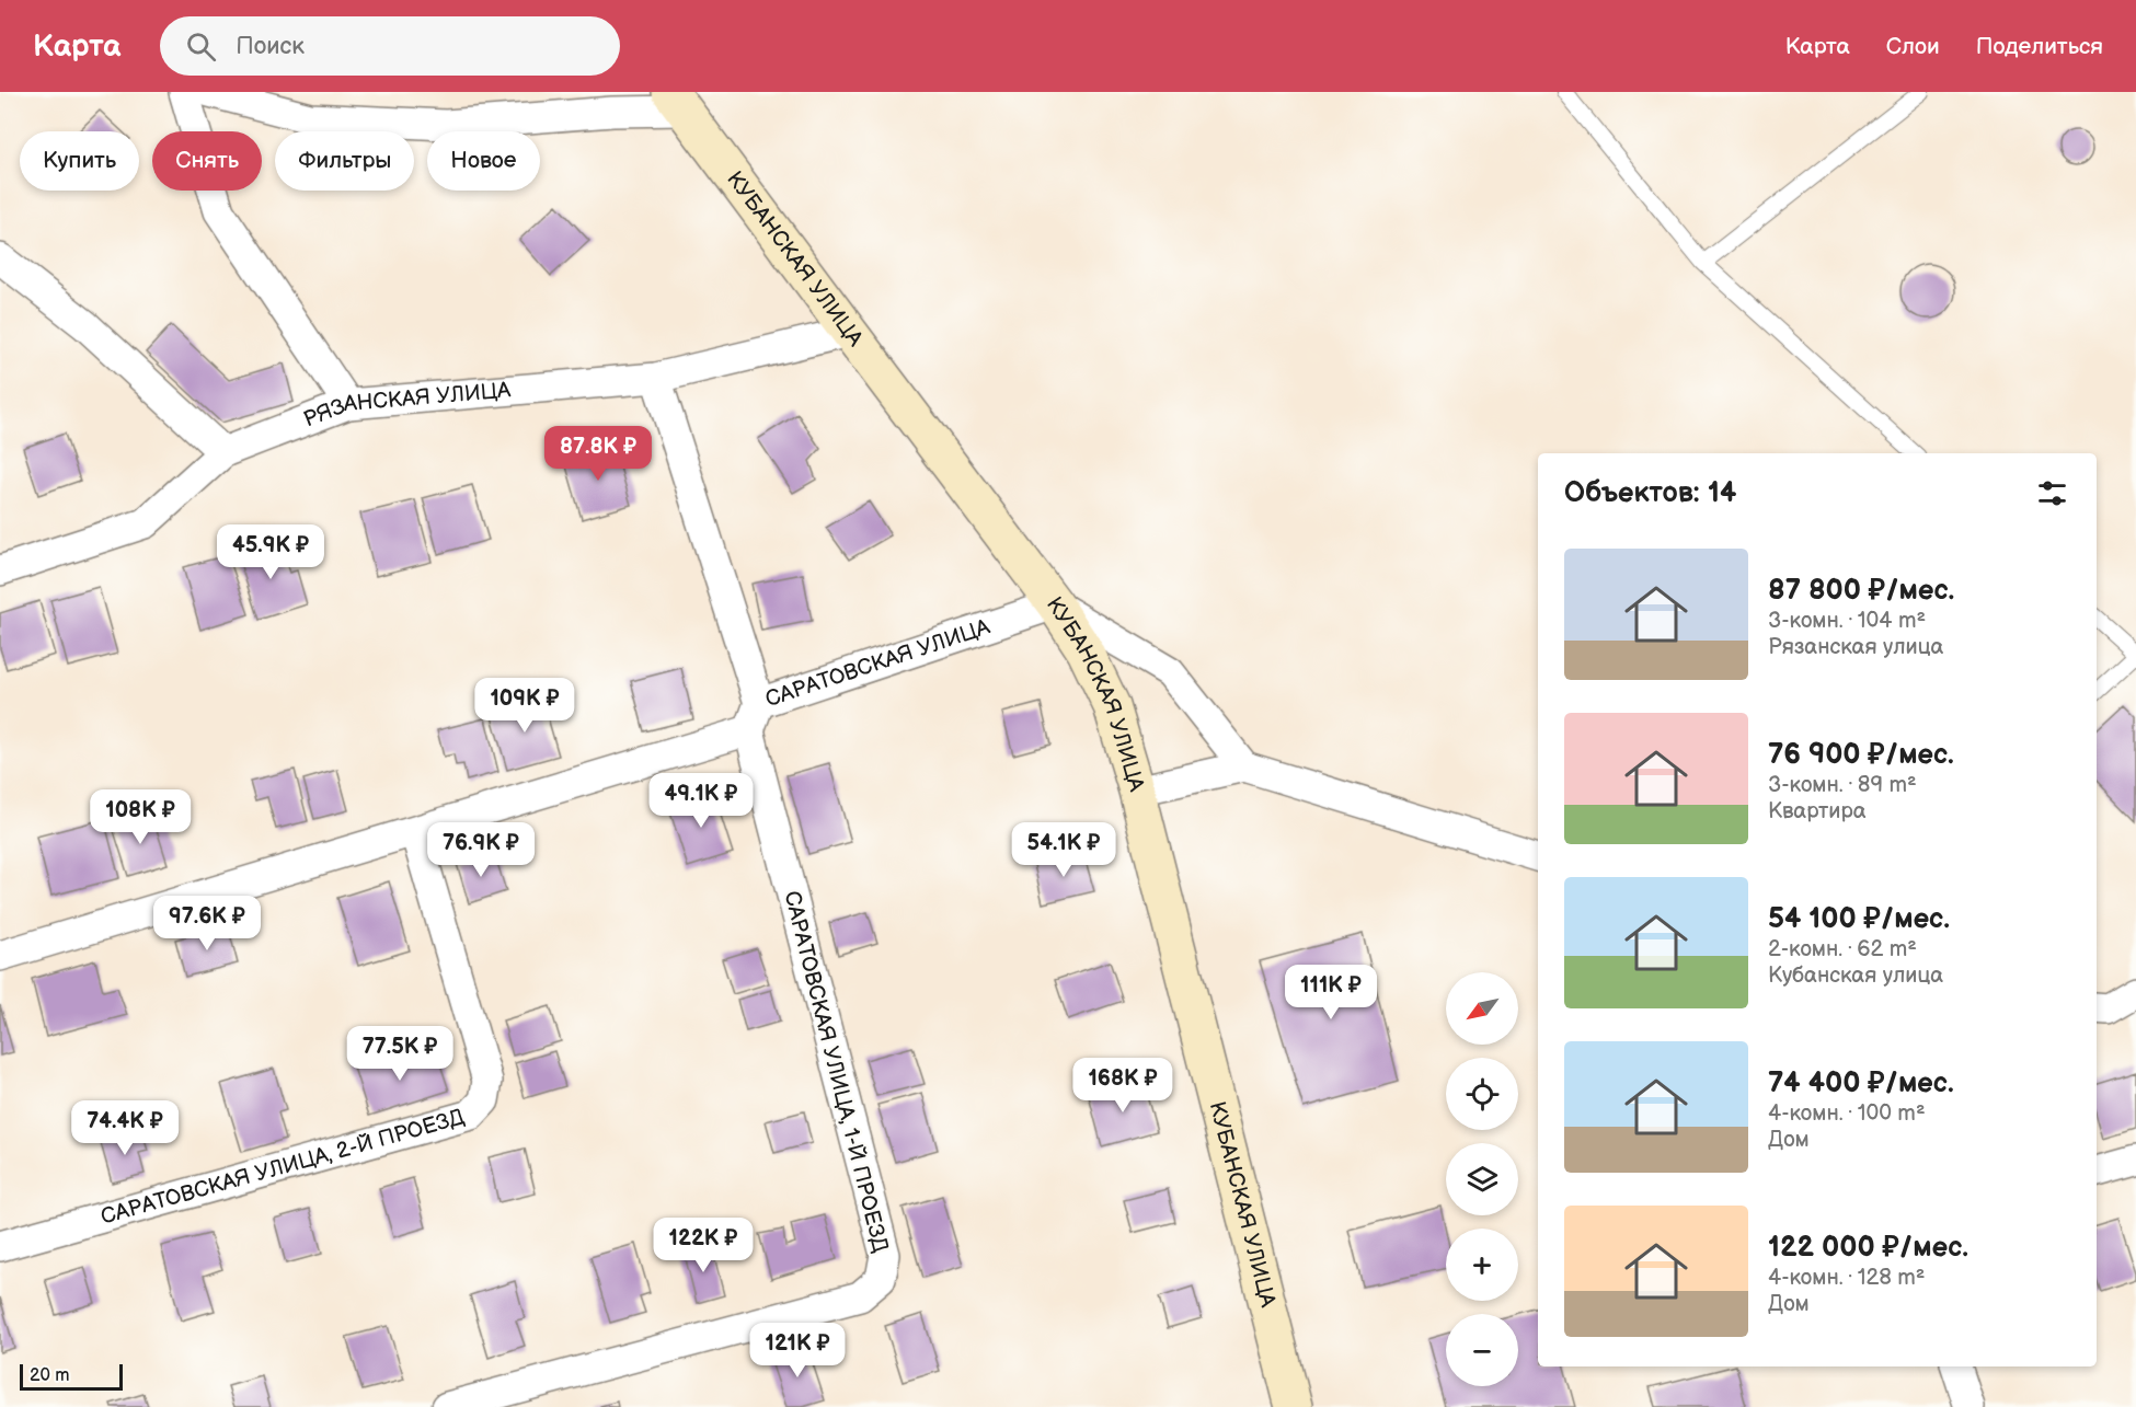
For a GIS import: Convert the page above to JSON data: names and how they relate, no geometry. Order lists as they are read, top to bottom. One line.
{"streets":{"street":["КУБАНСКАЯ УЛИЦА","РЯЗАНСКАЯ УЛИЦА","САРАТОВСКАЯ УЛИЦА","САРАТОВСКАЯ УЛИЦА, 1-Й ПРОЕЗД","САРАТОВСКАЯ УЛИЦА, 2-Й ПРОЕЗД"]},"crossings":[["КУБАНСКАЯ УЛИЦА","РЯЗАНСКАЯ УЛИЦА"],["КУБАНСКАЯ УЛИЦА","САРАТОВСКАЯ УЛИЦА"],["РЯЗАНСКАЯ УЛИЦА","САРАТОВСКАЯ УЛИЦА, 1-Й ПРОЕЗД"],["САРАТОВСКАЯ УЛИЦА","САРАТОВСКАЯ УЛИЦА, 1-Й ПРОЕЗД"],["САРАТОВСКАЯ УЛИЦА","САРАТОВСКАЯ УЛИЦА, 2-Й ПРОЕЗД"]],"scale_bar":"20 m","north":"bottom left","page":{"header":"Карта","search":"Поиск","nav":["Карта","Слои","Поделиться"],"chip":["Купить","Снять","Фильтры","Новое"],"price":["87.8K ₽","45.9K ₽","109K ₽","49.1K ₽","108K ₽","76.9K ₽","54.1K ₽","97.6K ₽","111K ₽","77.5K ₽","168K ₽","74.4K ₽","122K ₽","121K ₽"],"heading":"Объектов: 14","list":[{"name":"87 800 ₽/мес.","note":"3-комн. · 104 m² · Рязанская улица"},{"name":"76 900 ₽/мес.","note":"3-комн. · 89 m² · Квартира"},{"name":"54 100 ₽/мес.","note":"2-комн. · 62 m² · Кубанская улица"},{"name":"74 400 ₽/мес.","note":"4-комн. · 100 m² · Дом"},{"name":"122 000 ₽/мес.","note":"4-комн. · 128 m² · Дом"}],"map_buttons":["+","−"],"scale":"20 m"}}
